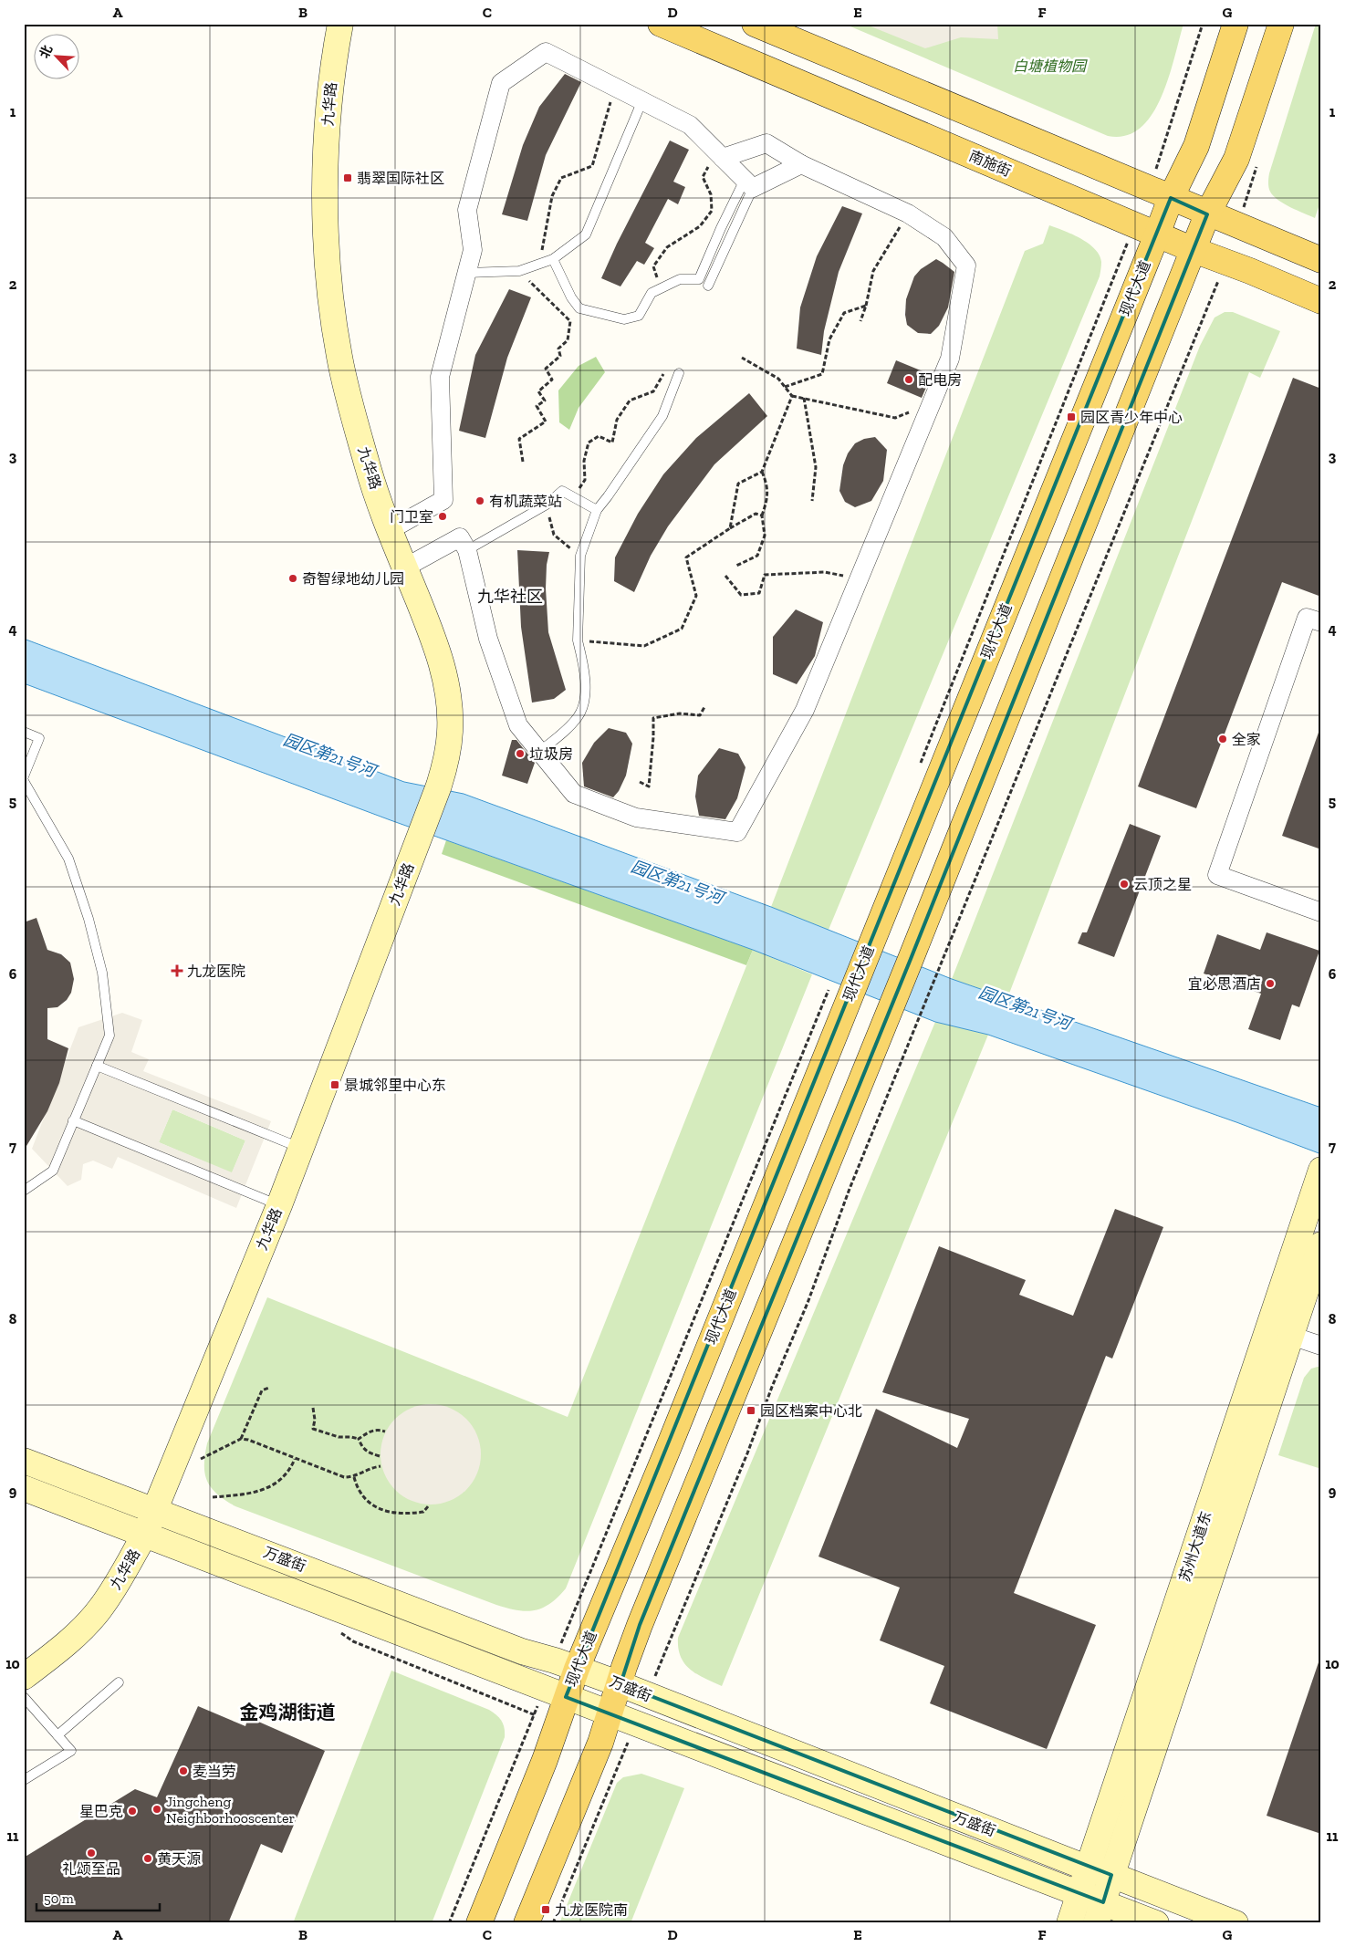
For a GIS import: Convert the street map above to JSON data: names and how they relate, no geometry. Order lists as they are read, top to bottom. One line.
{"streets":{"main road":["九华路","南施街","现代大道","苏州大道东","万盛街"]},"crossings":[["九华路","万盛街"],["南施街","现代大道"],["现代大道","万盛街"],["苏州大道东","万盛街"]],"districts":["九华社区","金鸡湖街道"],"water":["园区第21号河"],"parks":["白塘植物园"],"places":{"transit":["翡翠国际社区","园区青少年中心","景城邻里中心东","园区档案中心北","九龙医院南"],"other":["配电房","有机蔬菜站","门卫室","奇智绿地幼儿园","全家","垃圾房","云顶之星","宜必思酒店","麦当劳","Jingcheng Neighborhooscenter","星巴克","礼颂至品","黄天源"],"health":["九龙医院"]},"scale_bar":"50 m","north":"top left","grid":{"columns":["A","B","C","D","E","F","G"],"rows":["1","2","3","4","5","6","7","8","9","10","11"]}}
